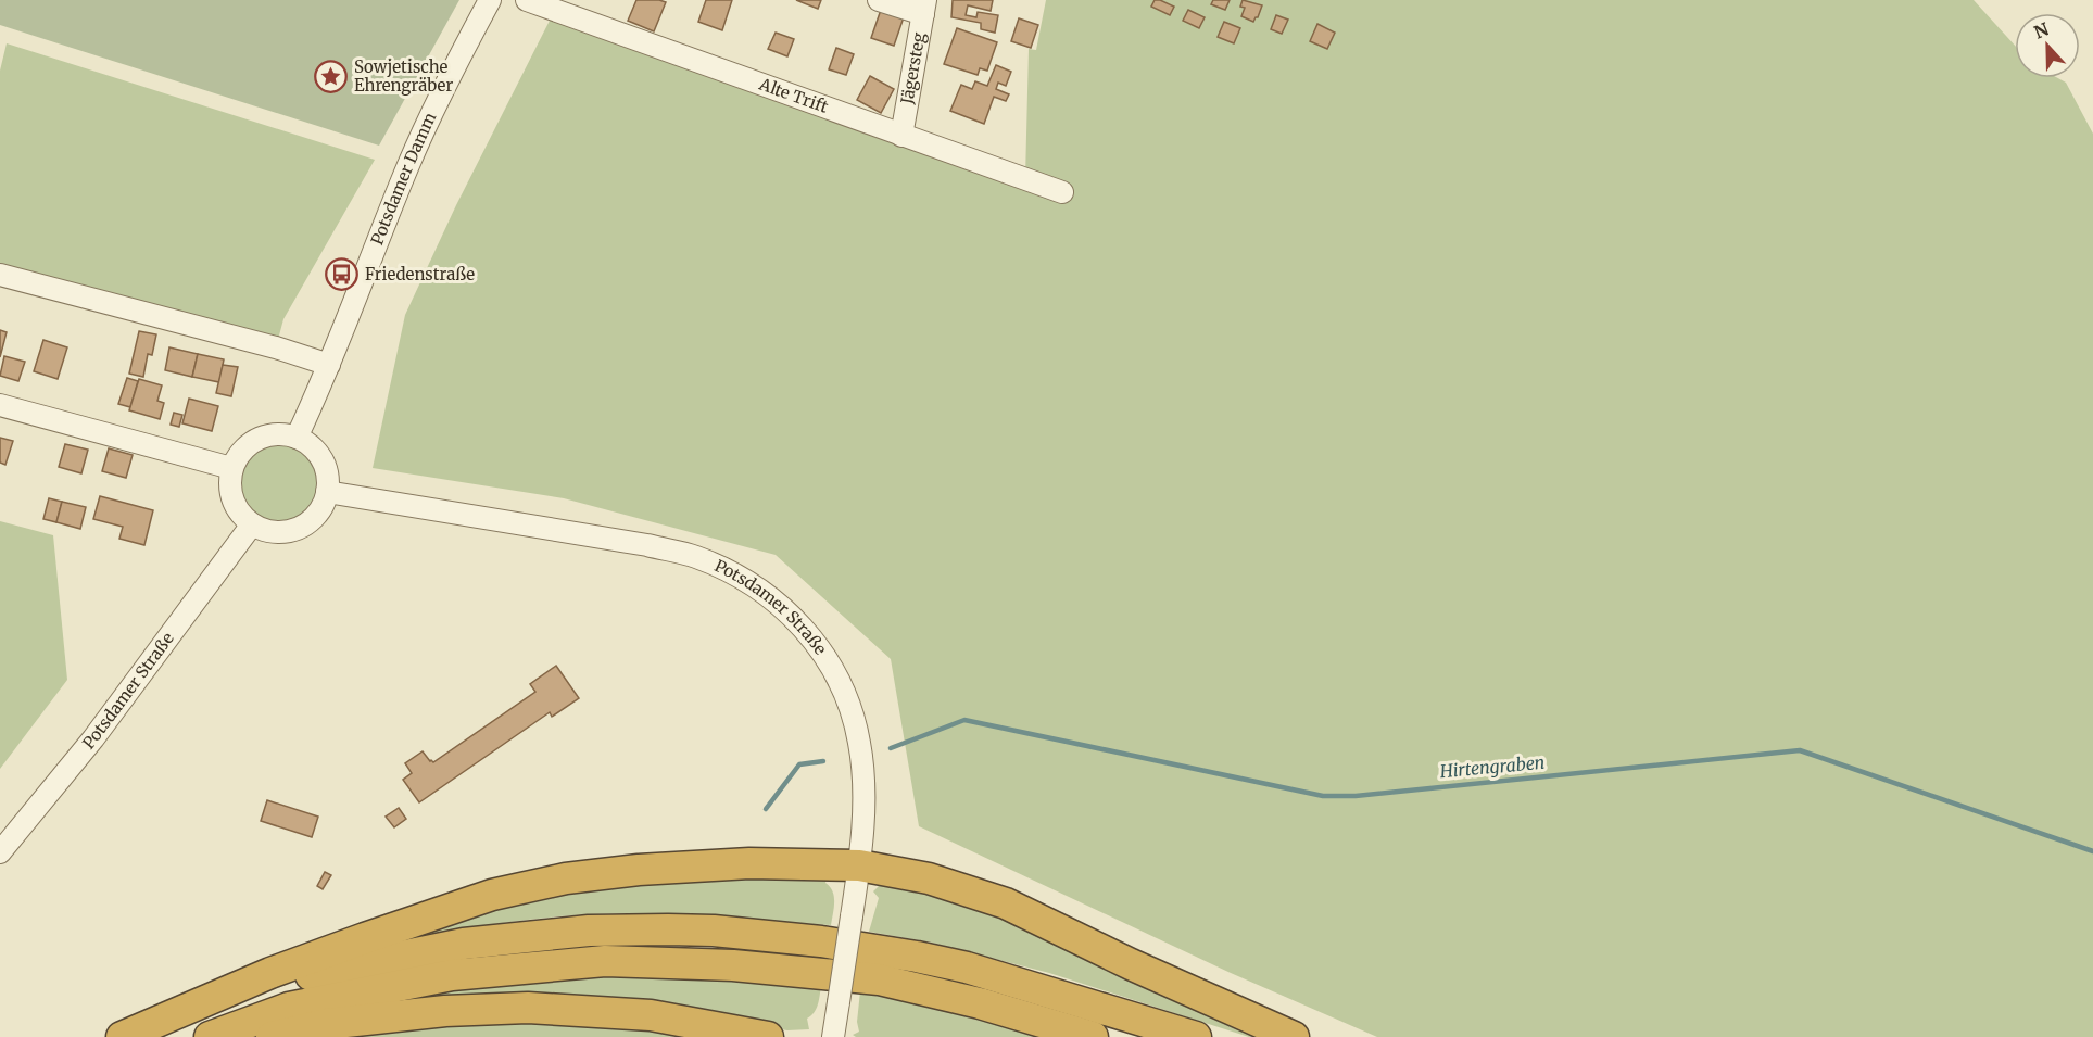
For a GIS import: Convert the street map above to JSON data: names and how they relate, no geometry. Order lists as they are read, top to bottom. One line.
{"streets":{"street":["Jägersteg","Alte Trift","Potsdamer Damm","Potsdamer Straße"]},"crossings":[["Jägersteg","Alte Trift"],["Potsdamer Damm","Potsdamer Straße"]],"water":["Hirtengraben"],"places":{"place":["Sowjetische Ehrengräber"],"bus stop":["Friedenstraße"]},"north":"top"}
